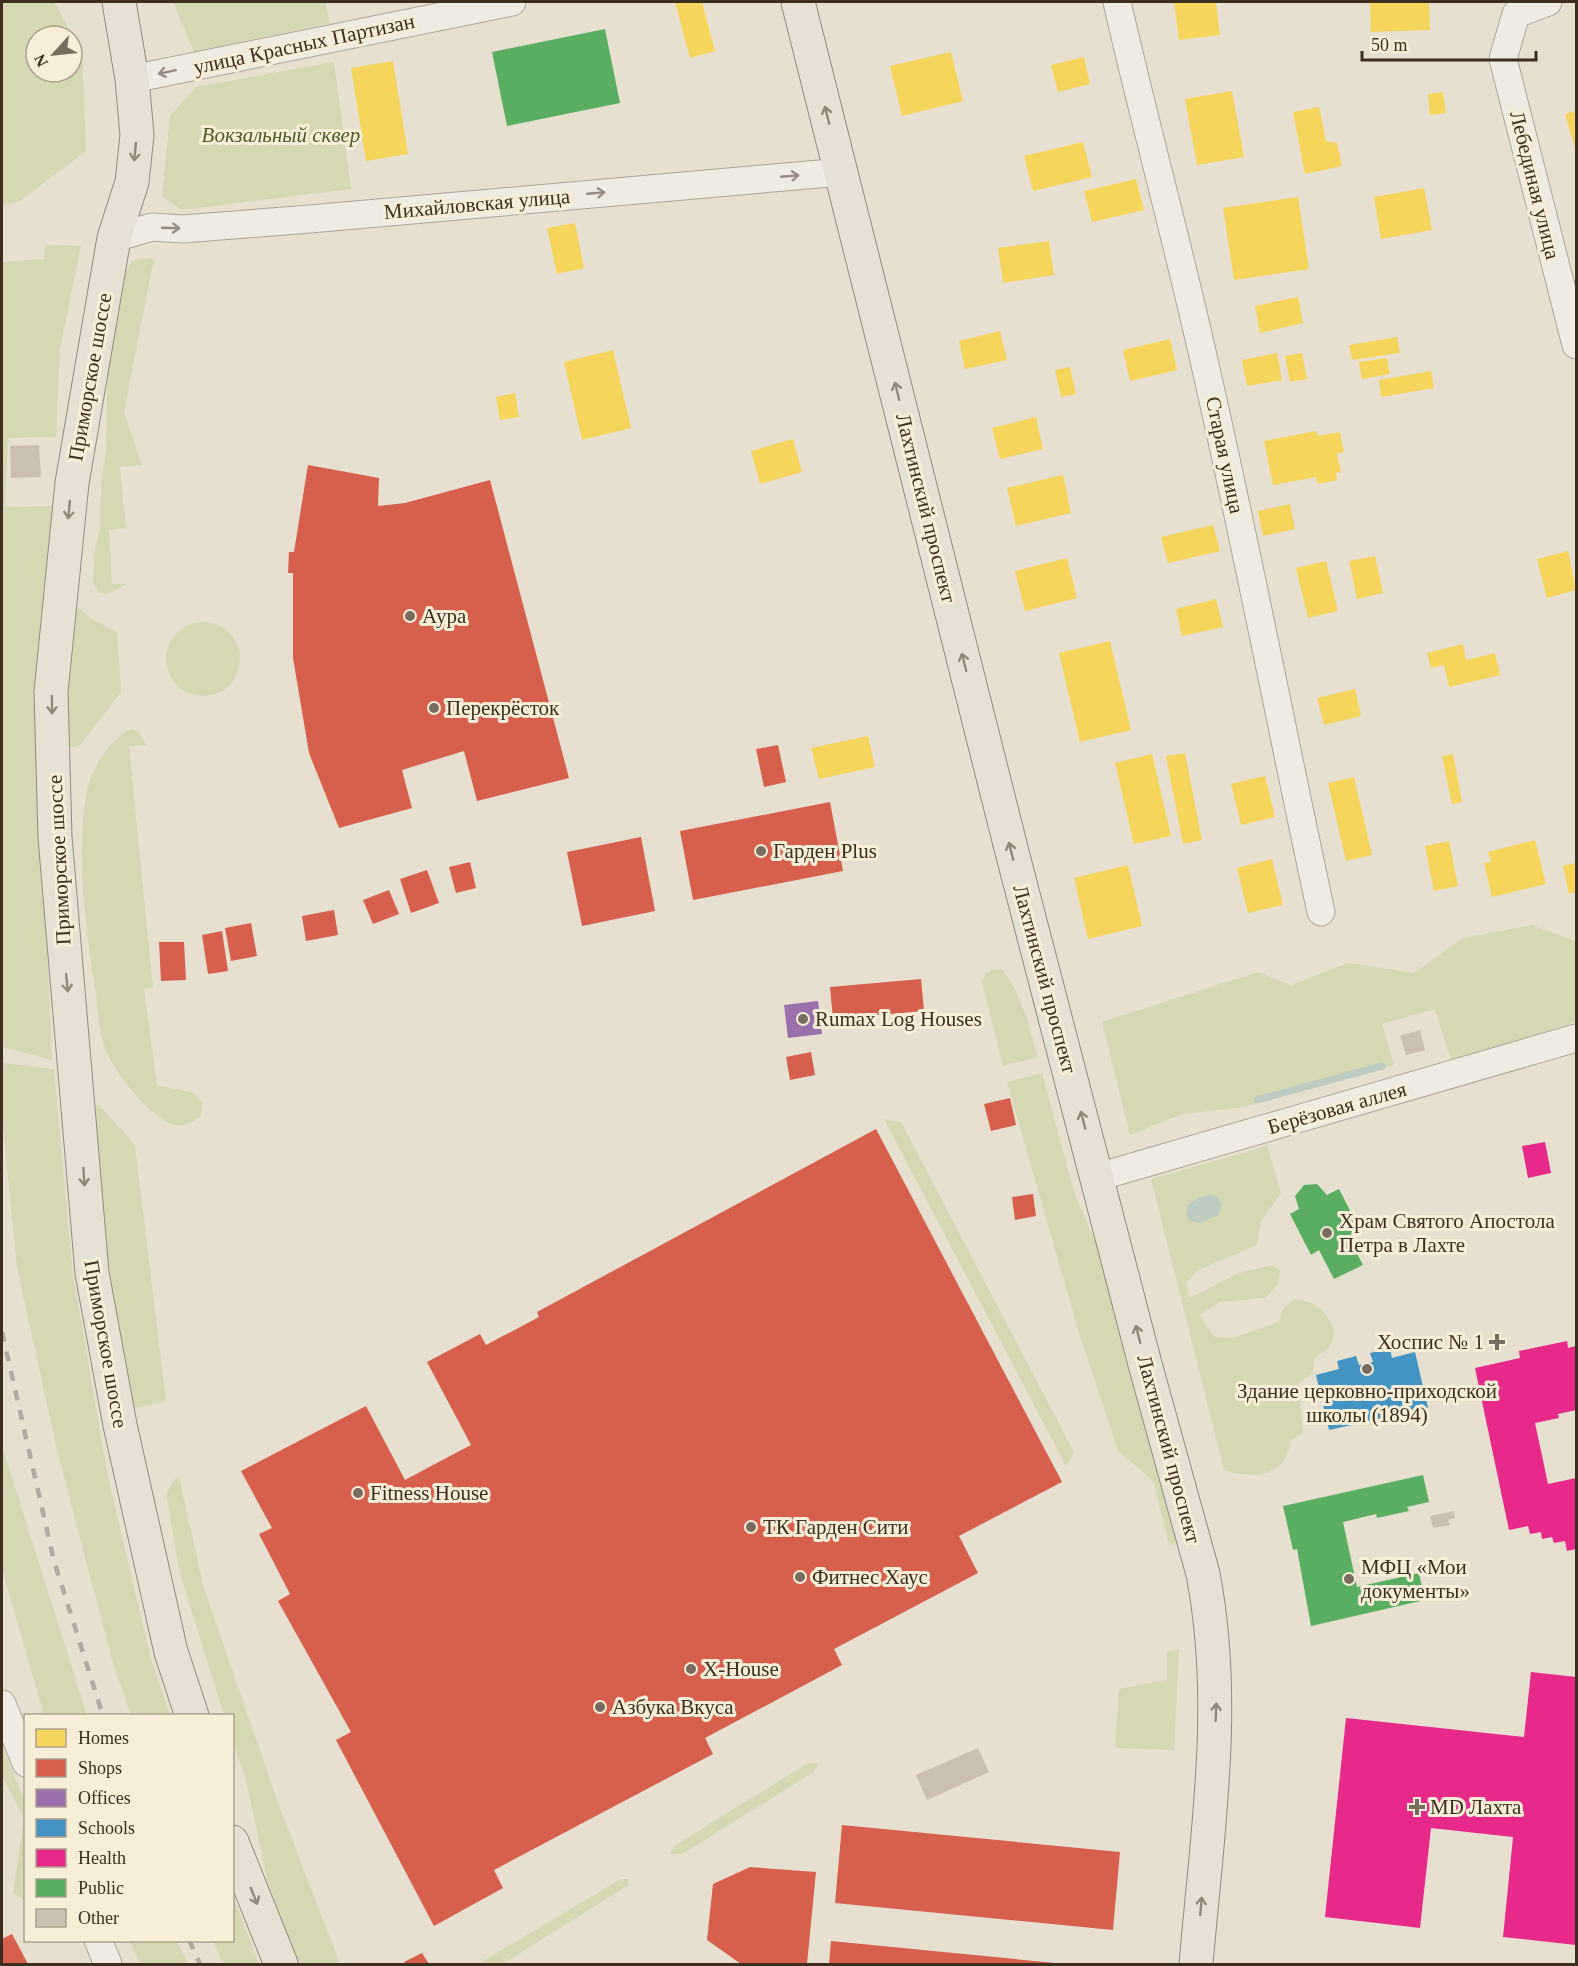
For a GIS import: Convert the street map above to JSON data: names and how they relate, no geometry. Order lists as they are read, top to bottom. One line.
{"streets":{"main road":["Приморское шоссе","Лахтинский проспект"],"street":["улица Красных Партизан","Лебединая улица","Михайловская улица","Старая улица","Берёзовая аллея"]},"crossings":[["улица Красных Партизан","Приморское шоссе"],["Михайловская улица","Приморское шоссе"],["Михайловская улица","Лахтинский проспект"],["Лахтинский проспект","Берёзовая аллея"]],"one_way":["улица Красных Партизан","Михайловская улица","Приморское шоссе","Лахтинский проспект"],"parks":["Вокзальный сквер"],"places":{"other":["Аура","Перекрёсток","Гарден Plus","Rumax Log Houses","Храм Святого Апостола Петра в Лахте","Здание церковно-приходской школы (1894)","Fitness House","ТК Гарден Сити","Фитнес Хаус","МФЦ «Мои документы»","X-House","Азбука Вкуса"],"health":["Хоспис № 1","MD Лахта"]},"legend":["Homes","Shops","Offices","Schools","Health","Public","Other"],"scale_bar":"50 m","north":"bottom left"}
